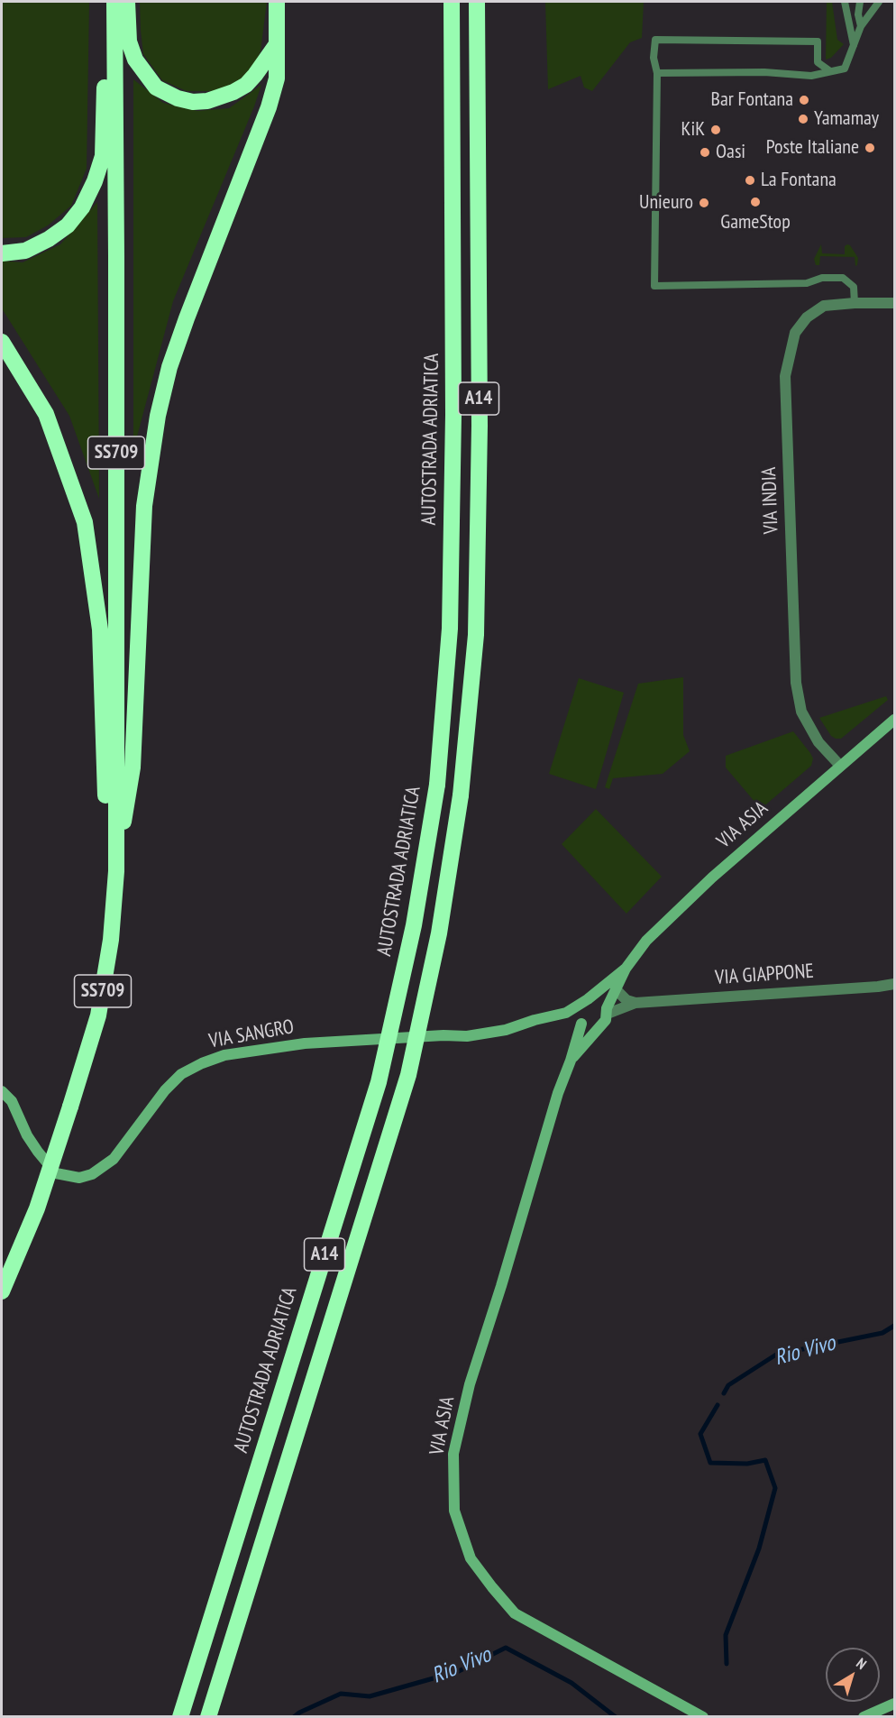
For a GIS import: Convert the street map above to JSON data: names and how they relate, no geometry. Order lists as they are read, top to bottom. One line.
{"streets":{"highway":["A14","AUTOSTRADA ADRIATICA","SS709"],"street":["VIA INDIA","VIA ASIA","VIA GIAPPONE","VIA SANGRO"]},"crossings":[["VIA INDIA","VIA ASIA"],["VIA ASIA","VIA GIAPPONE"],["VIA ASIA","VIA SANGRO"],["VIA GIAPPONE","VIA SANGRO"]],"water":["Rio Vivo"],"places":["Bar Fontana","Yamamay","KiK","Poste Italiane","Oasi","La Fontana","GameStop","Unieuro"],"north":"top right"}
